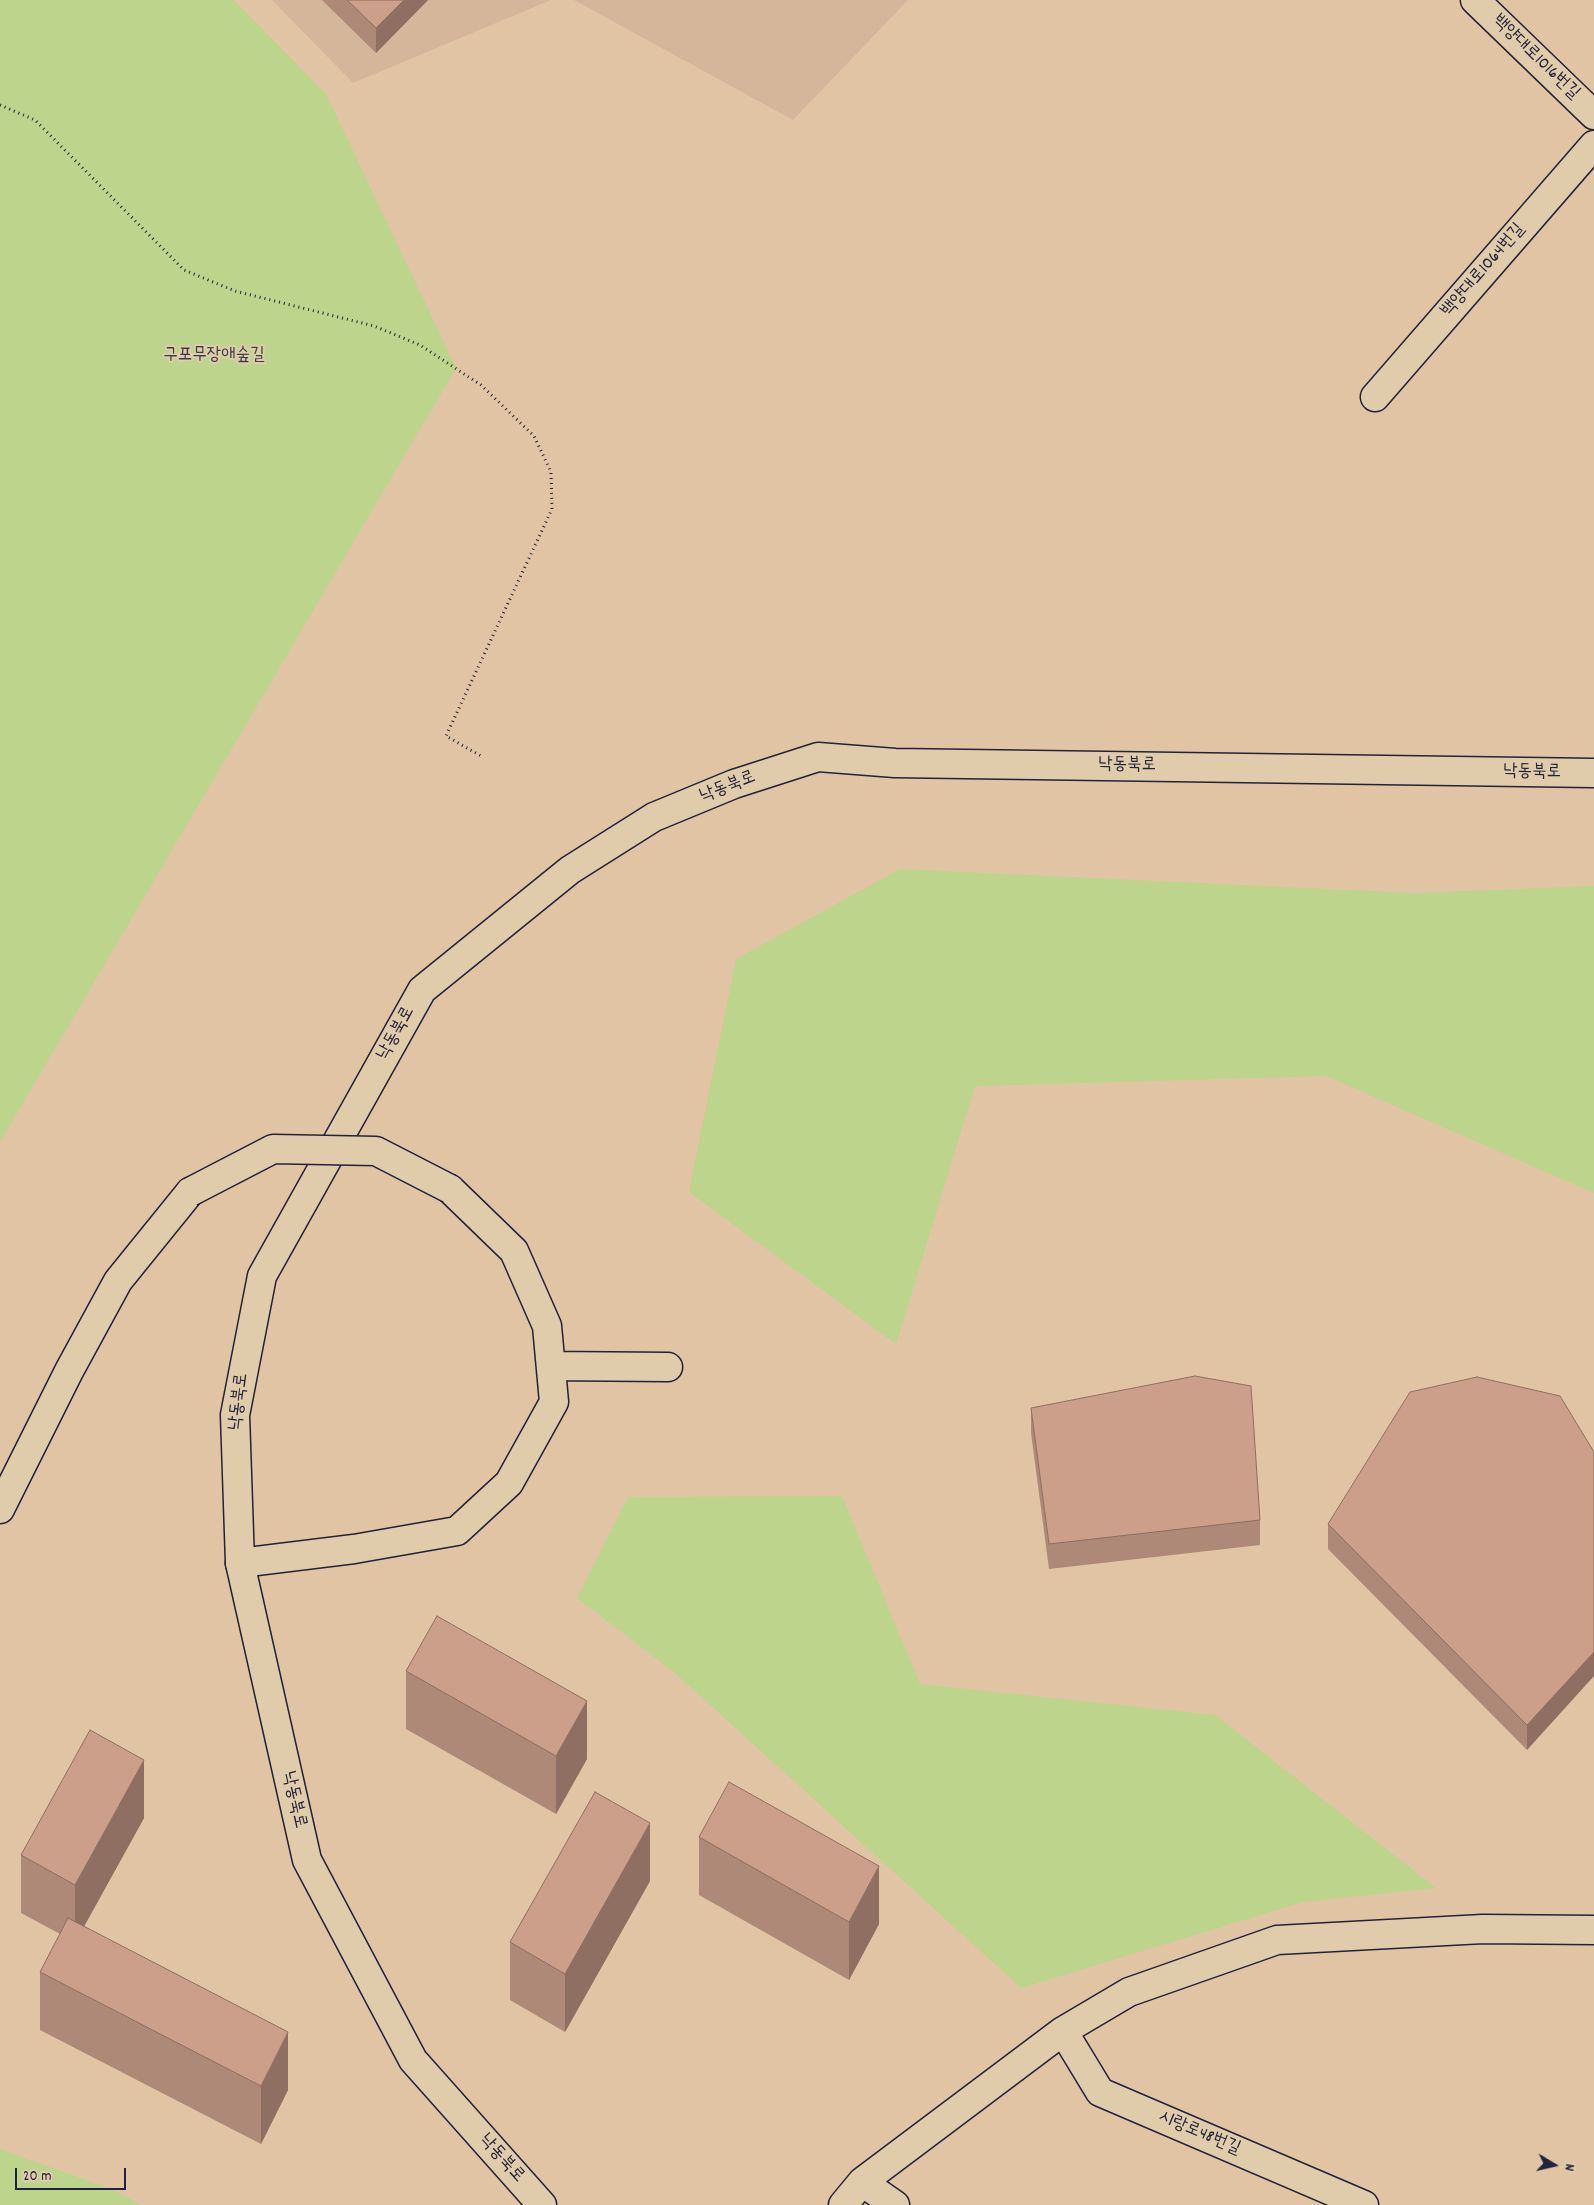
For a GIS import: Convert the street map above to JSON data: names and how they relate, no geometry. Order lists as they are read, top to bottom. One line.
{"streets":{"street":["백양대로1016번길","백양대로1064번길","낙동북로","시랑로48번길"]},"parks":["구포무장애숲길"],"scale_bar":"20 m","north":"right"}
